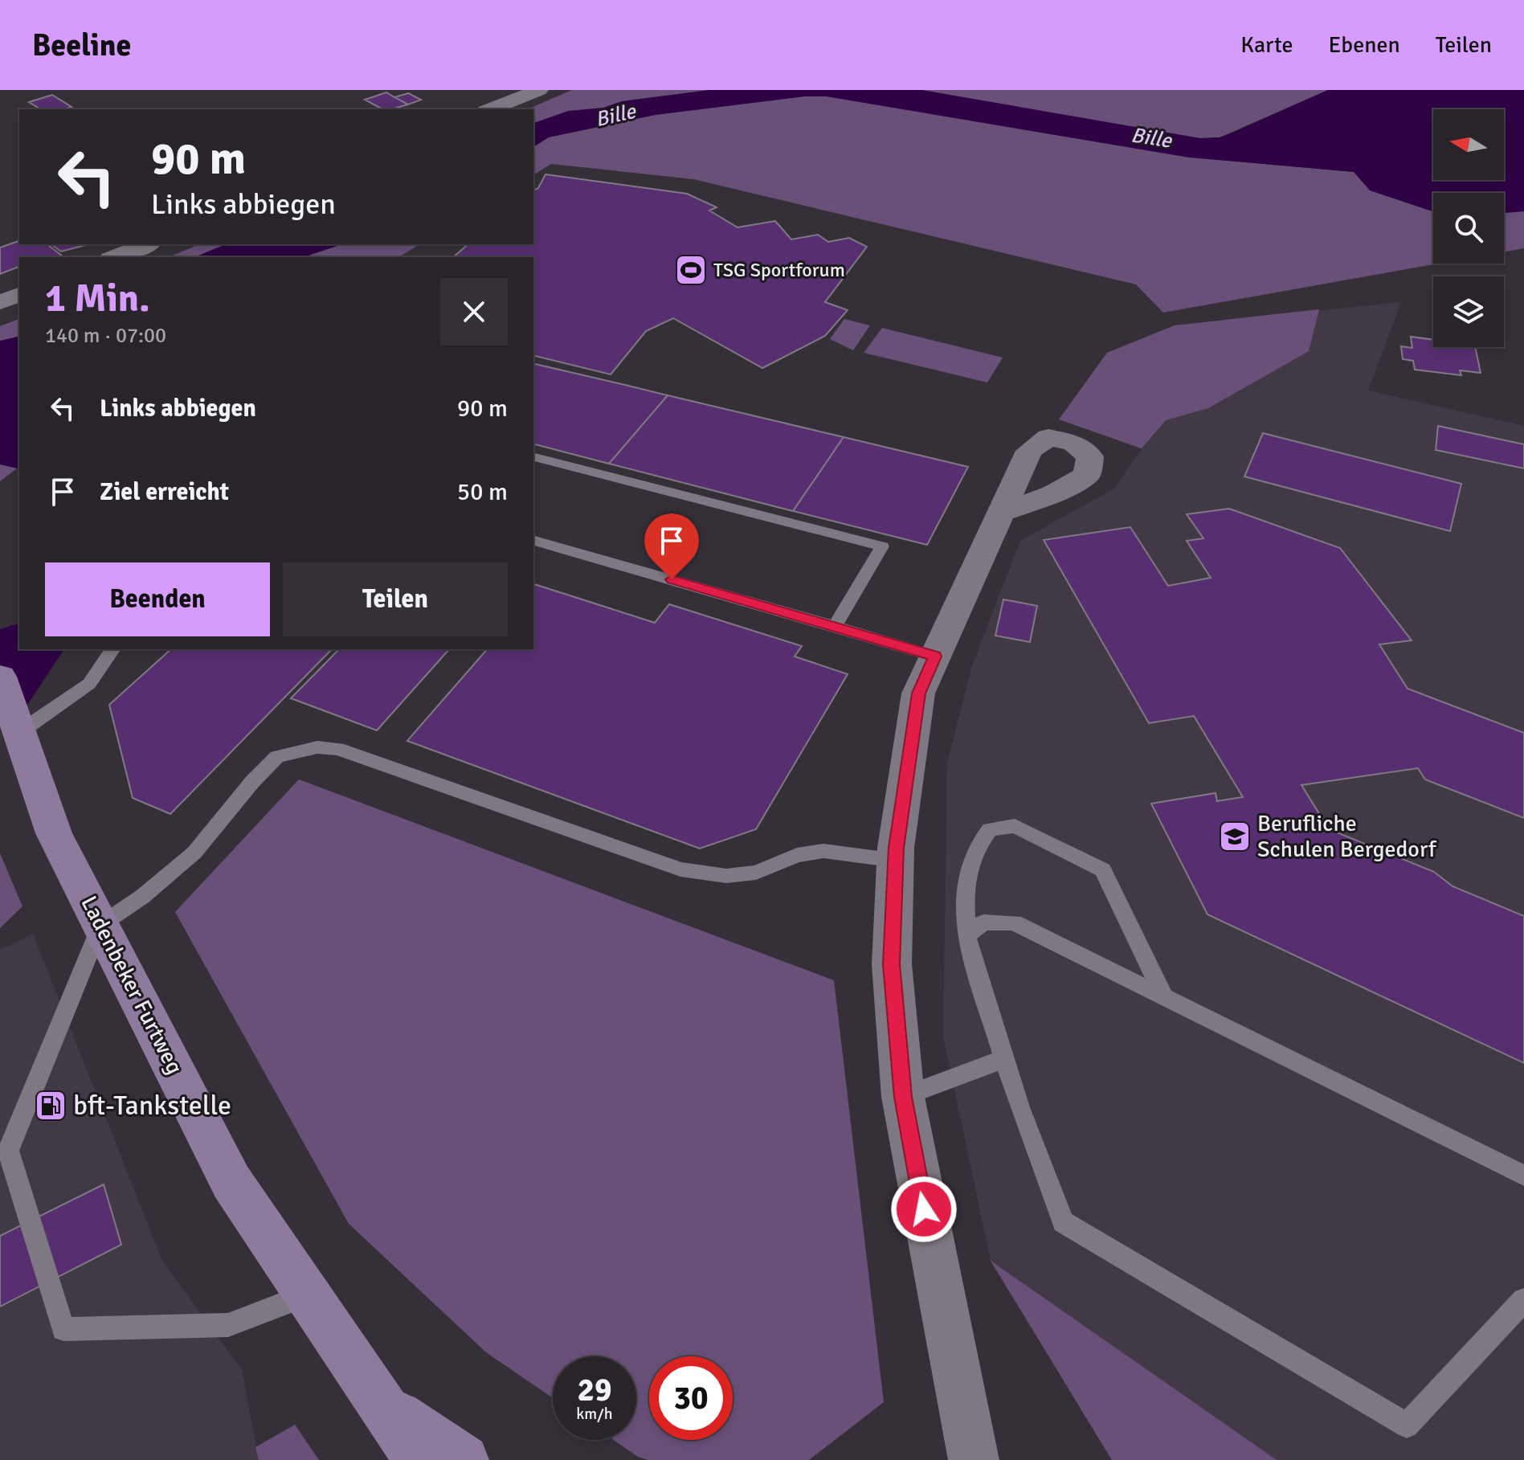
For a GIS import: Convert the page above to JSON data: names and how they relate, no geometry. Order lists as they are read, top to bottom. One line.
{"streets":{"street":["Ladenbeker Furtweg"]},"water":["Bille"],"places":{"sports":["TSG Sportforum"],"school or university":["Berufliche Schulen Bergedorf"],"fuel station":["bft-Tankstelle"]},"north":"left","page":{"header":"Beeline","nav":["Karte","Ebenen","Teilen"],"turn":["90 m","Links abbiegen"],"heading":["1 Min.","140 m · 07:00"],"list":[{"name":"Links abbiegen","value":"90 m"},{"name":"Ziel erreicht","value":"50 m"}],"buttons":["Beenden","Teilen"],"speed":"29 km/h","limit":"30"}}
